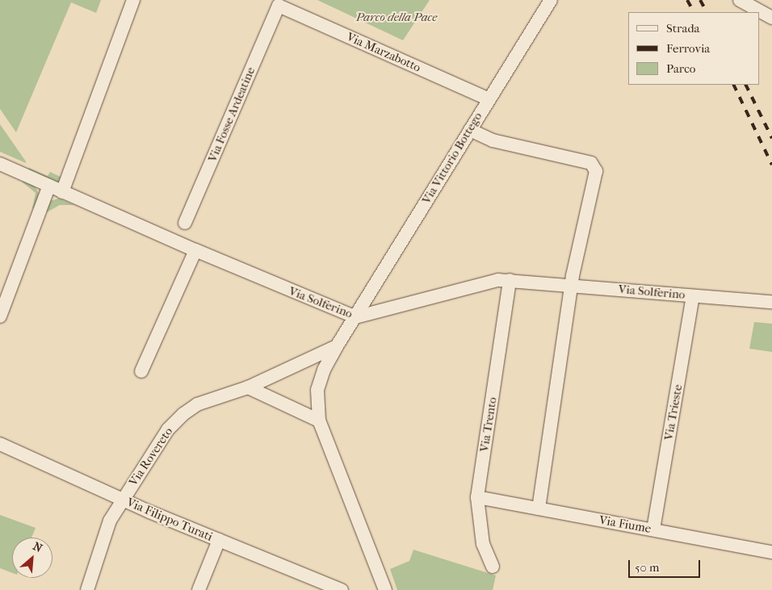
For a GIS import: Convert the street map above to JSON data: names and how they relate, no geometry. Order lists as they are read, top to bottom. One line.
{"streets":{"street":["Via Marzabotto","Via Fosse Ardeatine","Via Vittorio Bottego","Via Solferino","Via Trieste","Via Trento","Via Rovereto","Via Filippo Turati","Via Fiume"]},"crossings":[["Via Marzabotto","Via Fosse Ardeatine"],["Via Marzabotto","Via Vittorio Bottego"],["Via Vittorio Bottego","Via Solferino"],["Via Solferino","Via Trieste"],["Via Solferino","Via Trento"],["Via Trieste","Via Fiume"],["Via Trento","Via Fiume"],["Via Rovereto","Via Filippo Turati"]],"parks":["Parco della Pace"],"legend":["Strada","Ferrovia","Parco"],"scale_bar":"50 m","north":"top right"}
